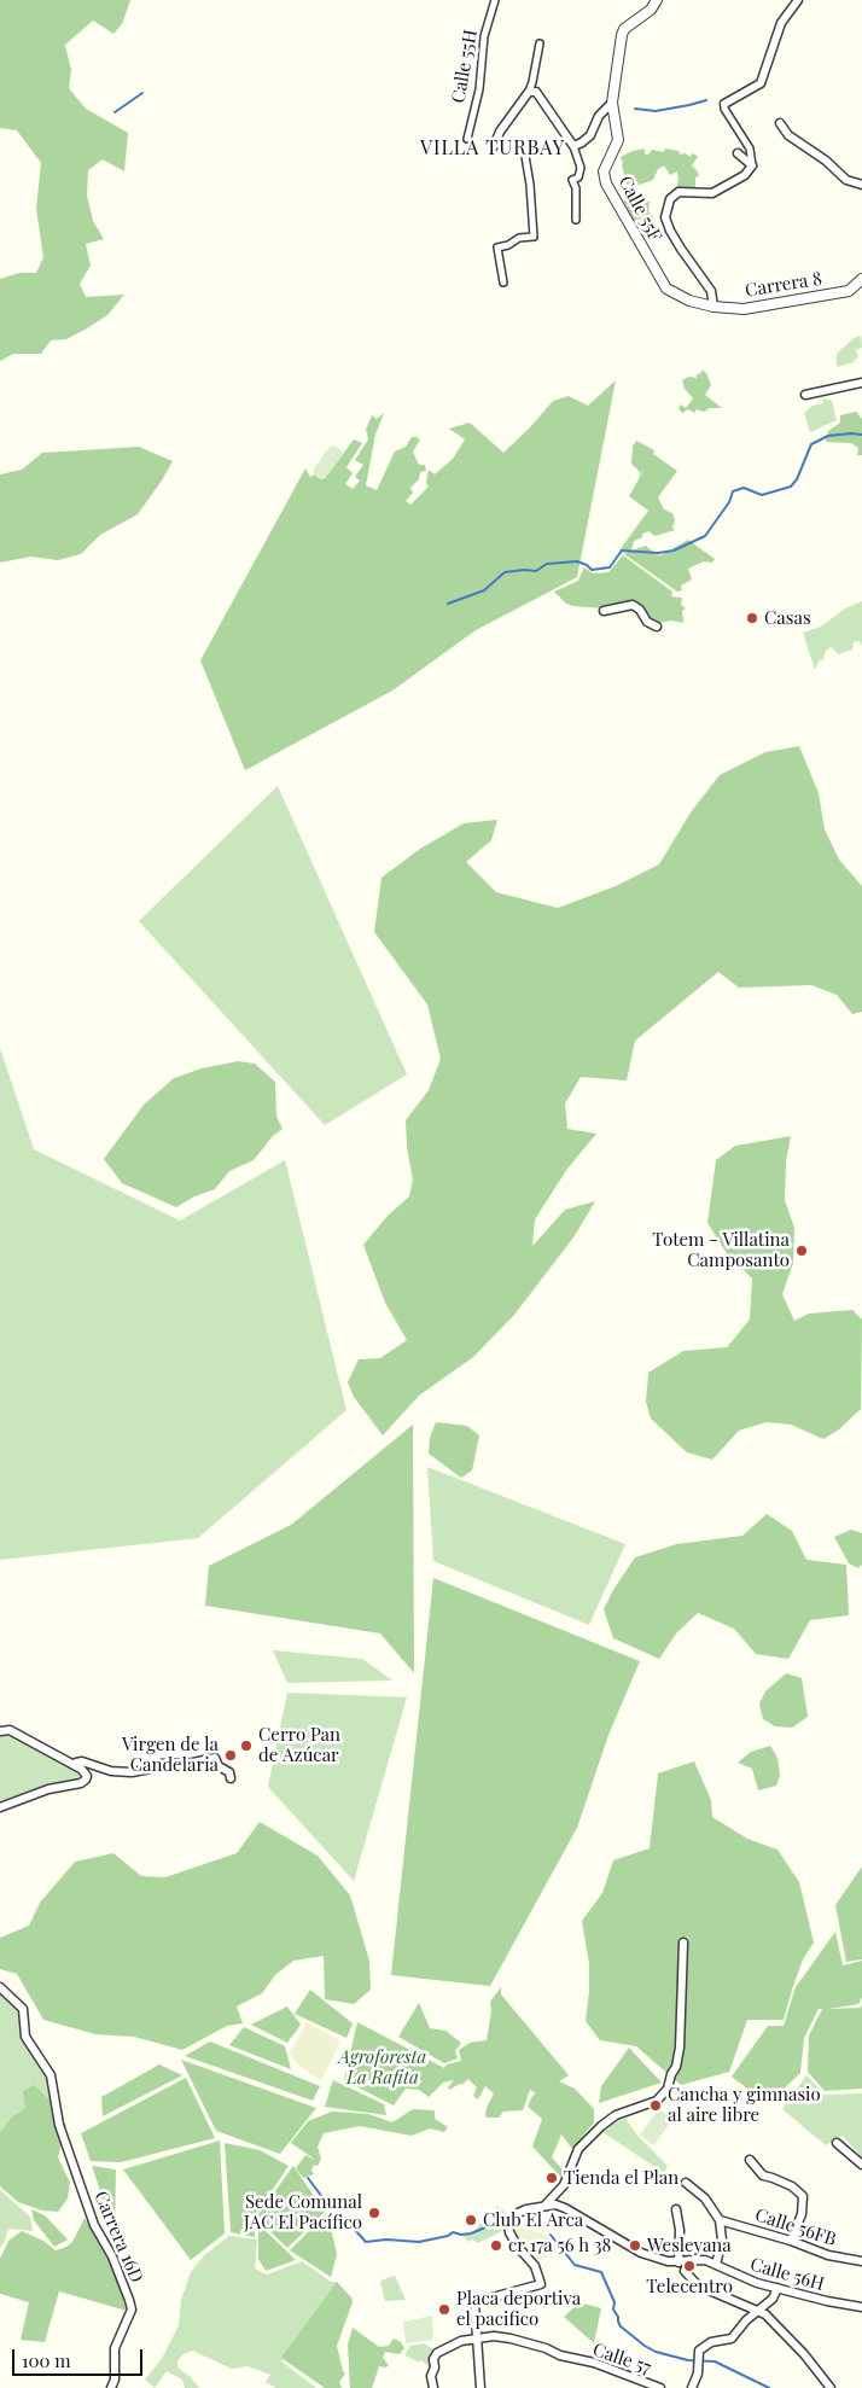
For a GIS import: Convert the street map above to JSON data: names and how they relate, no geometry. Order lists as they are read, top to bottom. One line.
{"streets":{"street":["Calle 55H","Calle 55F","Carrera 8","Calle 56FB","Carrera 16D","Calle 56H","Calle 57"]},"crossings":[["Calle 55F","Carrera 8"]],"districts":["VILLA TURBAY"],"parks":["Agroforesta La Rafita"],"places":["Casas","Totem - Villatina Camposanto","Cerro Pan de Azúcar","Virgen de la Candelaria","Cancha y gimnasio al aire libre","Tienda el Plan","Sede Comunal JAC El Pacífico","Club El Arca","cr 17a 56 h 38","Wesleyana","Telecentro","Placa deportiva el pacifico"],"scale_bar":"100 m"}
